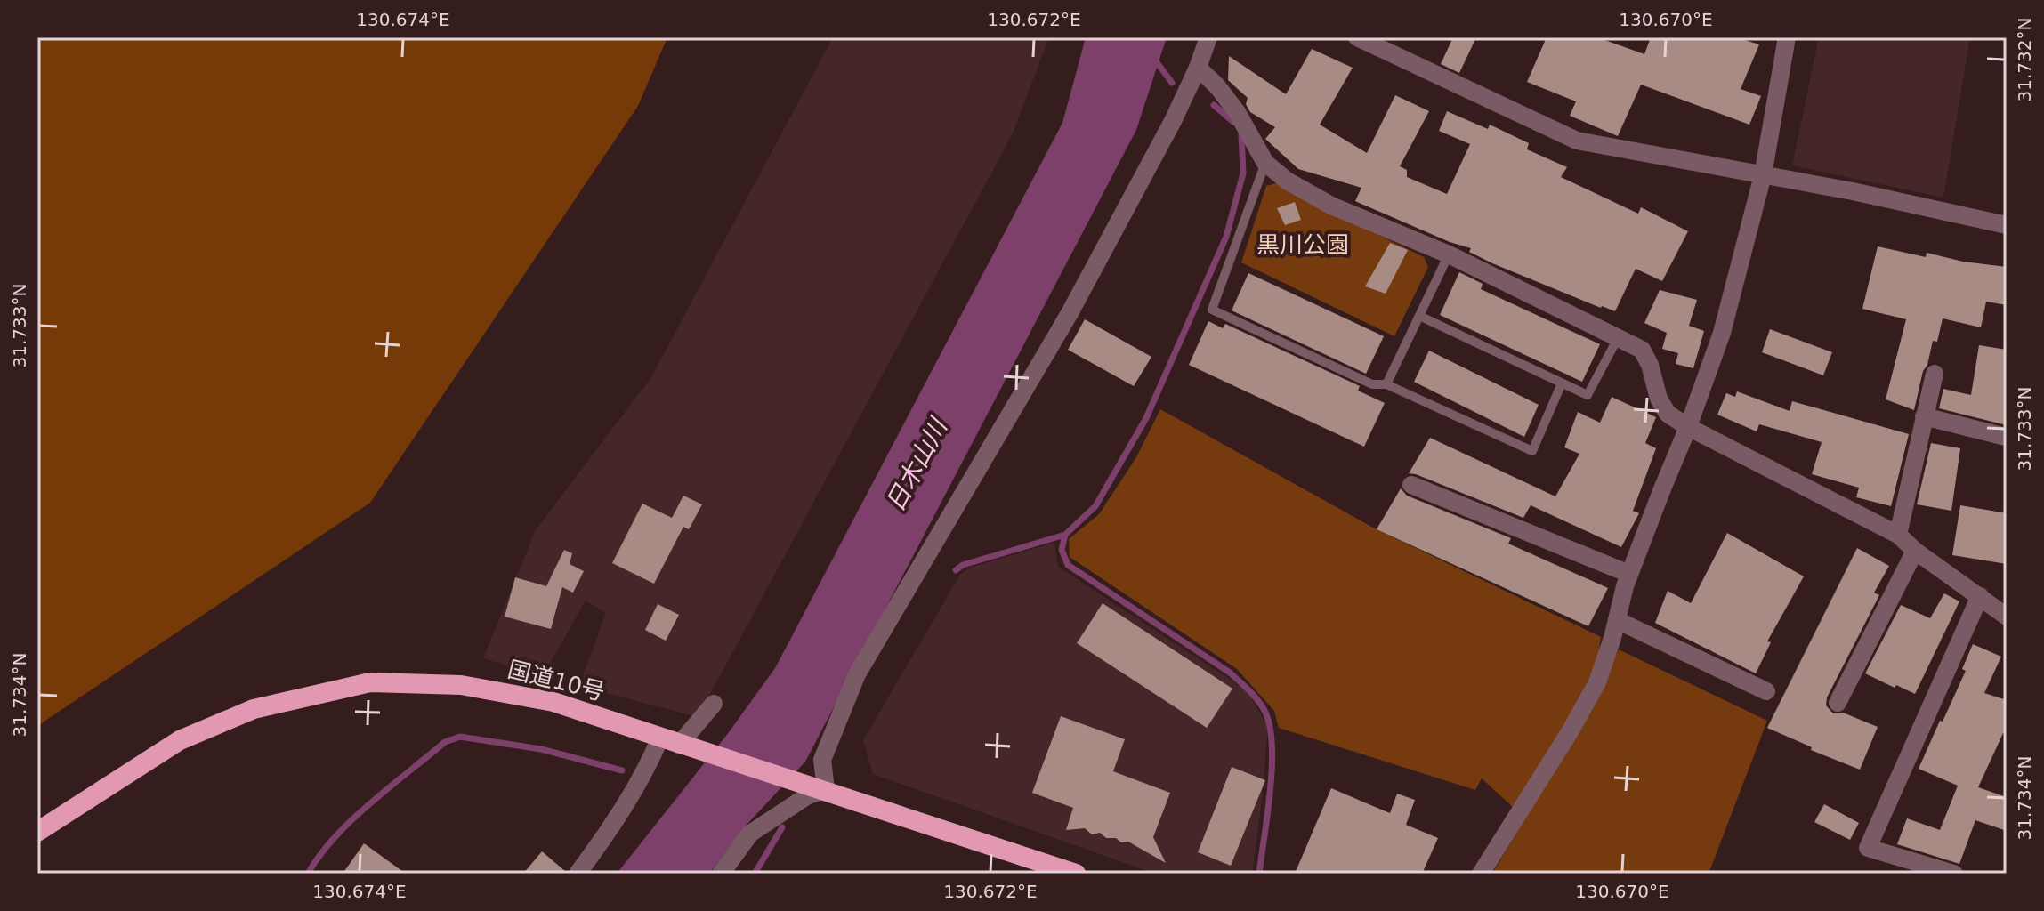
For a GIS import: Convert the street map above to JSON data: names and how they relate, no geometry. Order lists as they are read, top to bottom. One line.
{"streets":{"highway":["国道10号"]},"water":["日木山川"],"parks":["黒川公園"],"coordinates":["130.674°E","130.672°E","130.670°E","31.732°N","31.733°N","31.734°N"]}
